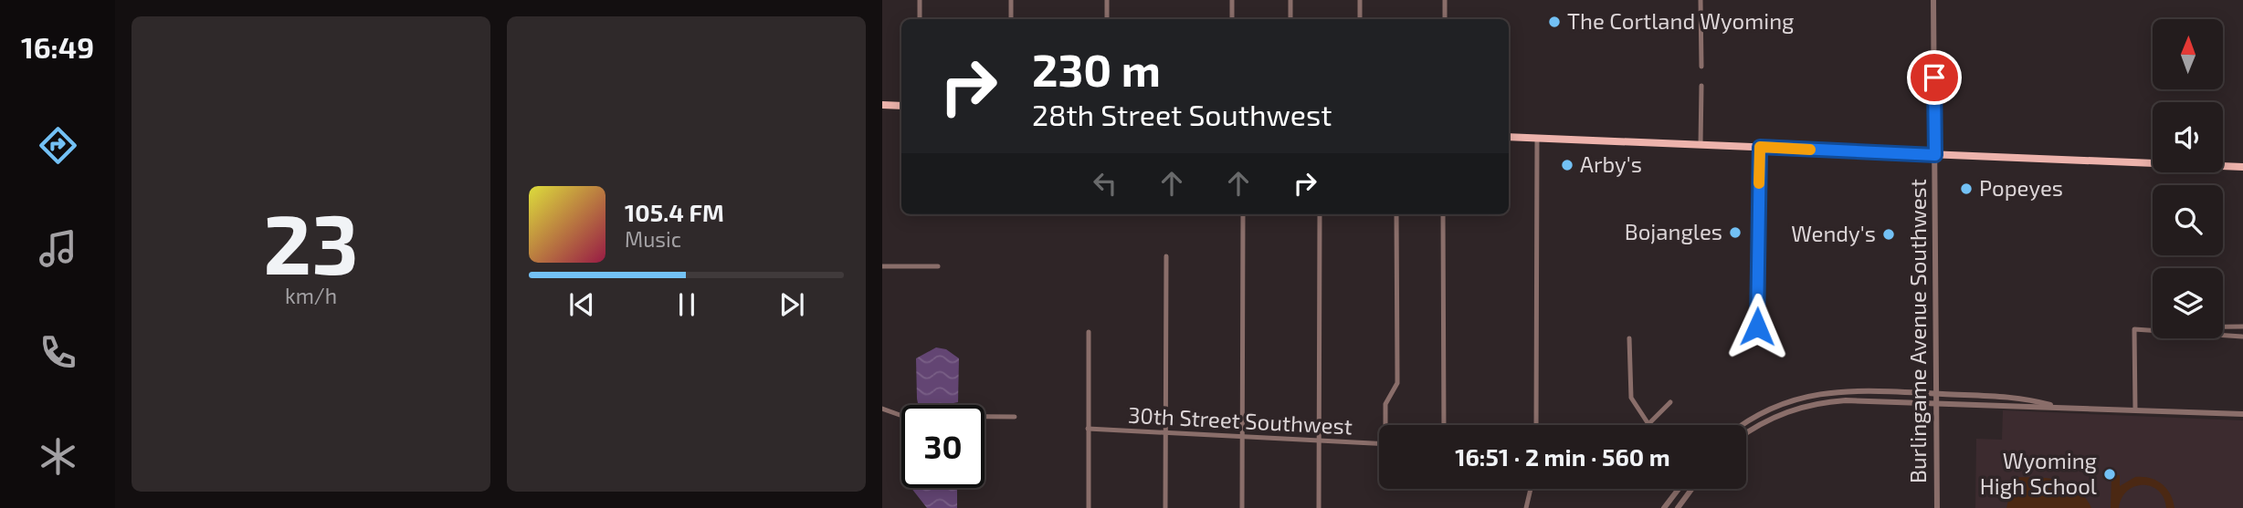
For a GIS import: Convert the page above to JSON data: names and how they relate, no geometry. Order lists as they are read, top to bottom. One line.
{"streets":{"street":["Burlingame Avenue Southwest","30th Street Southwest"]},"places":["The Cortland Wyoming","Arby's","Popeyes","Bojangles","Wendy's","Wyoming High School"],"north":"top","page":{"tabs":"16:49","tile":["23","km/h"],"turn":["230 m","28th Street Southwest"],"song":["105.4 FM","Music"],"limit":"30","trip":"16:51 · 2 min · 560 m"}}
